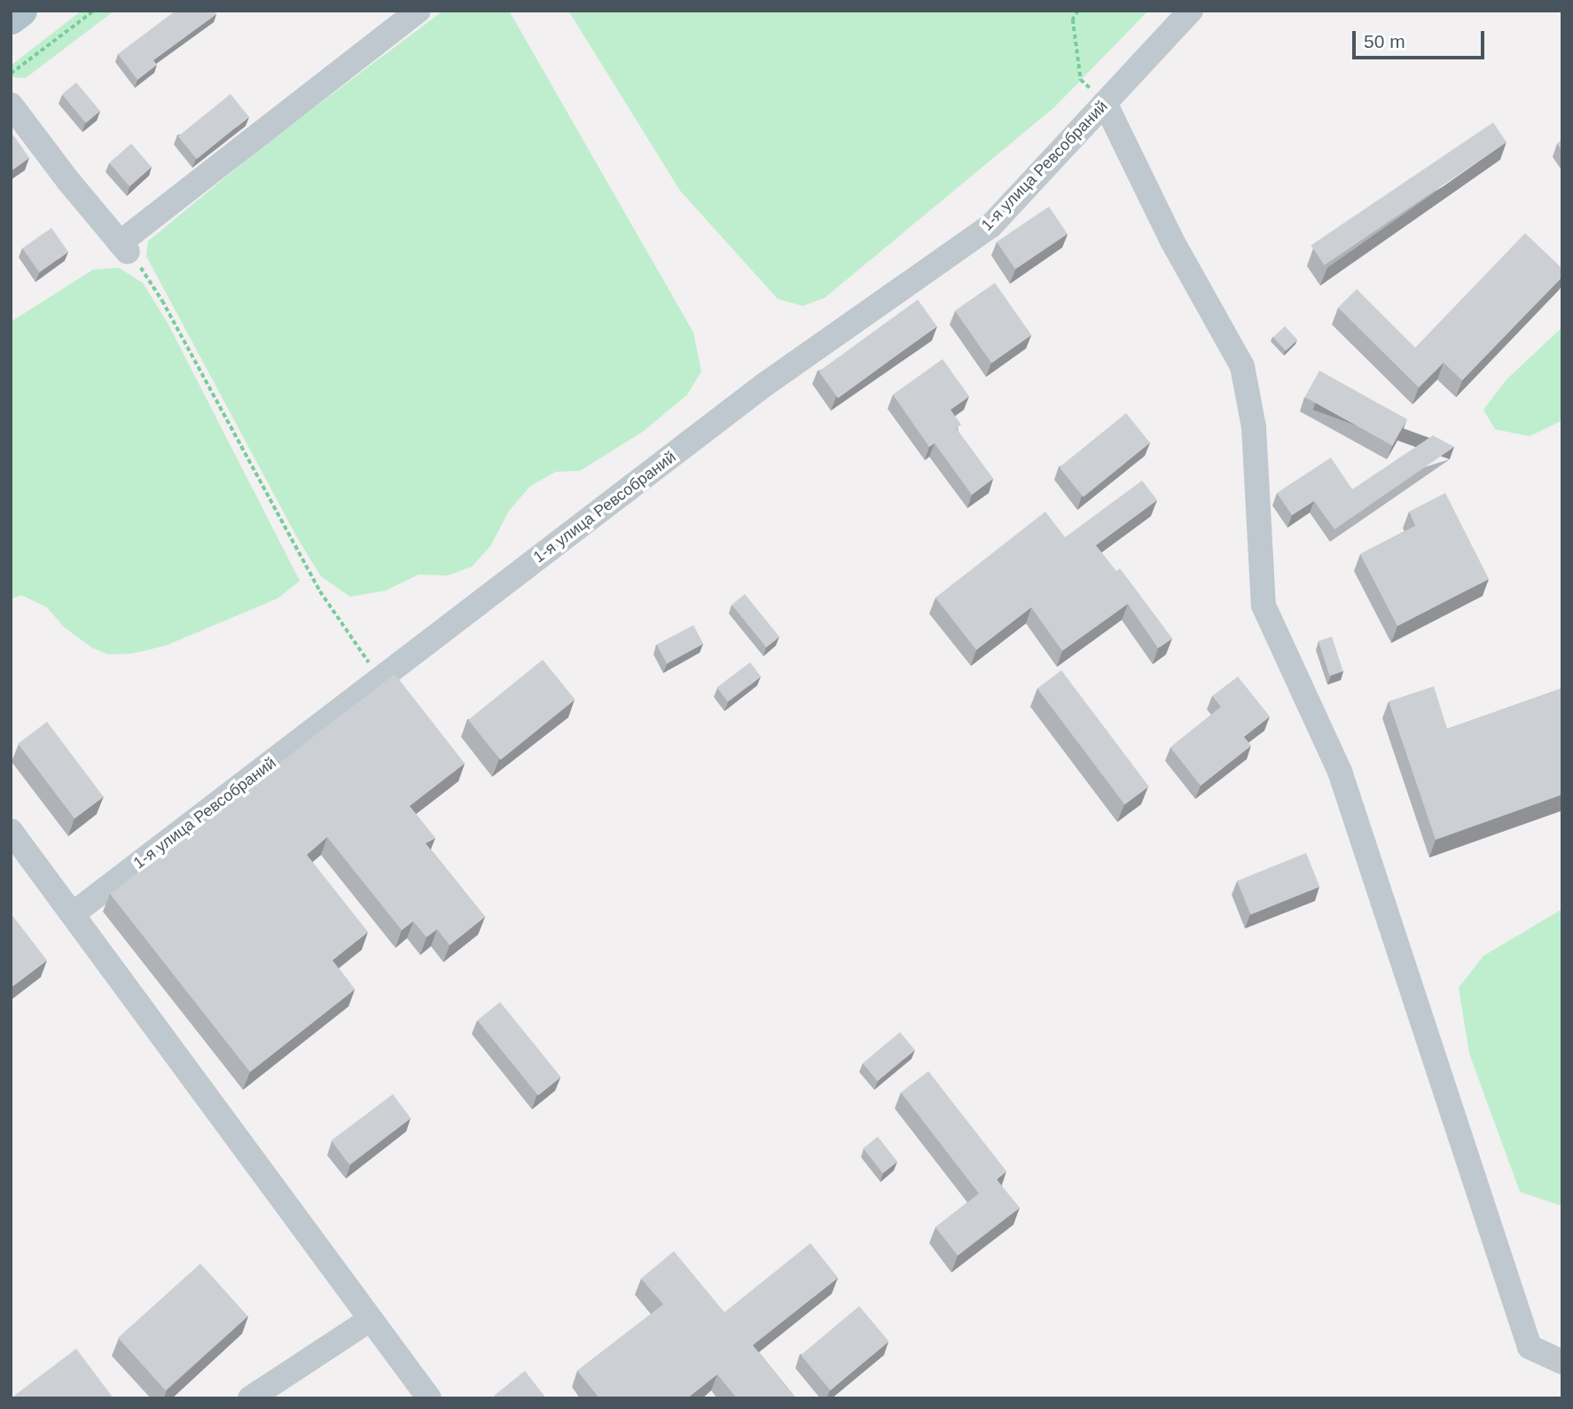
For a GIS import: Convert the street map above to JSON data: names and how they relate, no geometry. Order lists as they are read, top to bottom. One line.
{"streets":{"street":["1-я улица Ревсобраний"]},"scale_bar":"50 m"}
